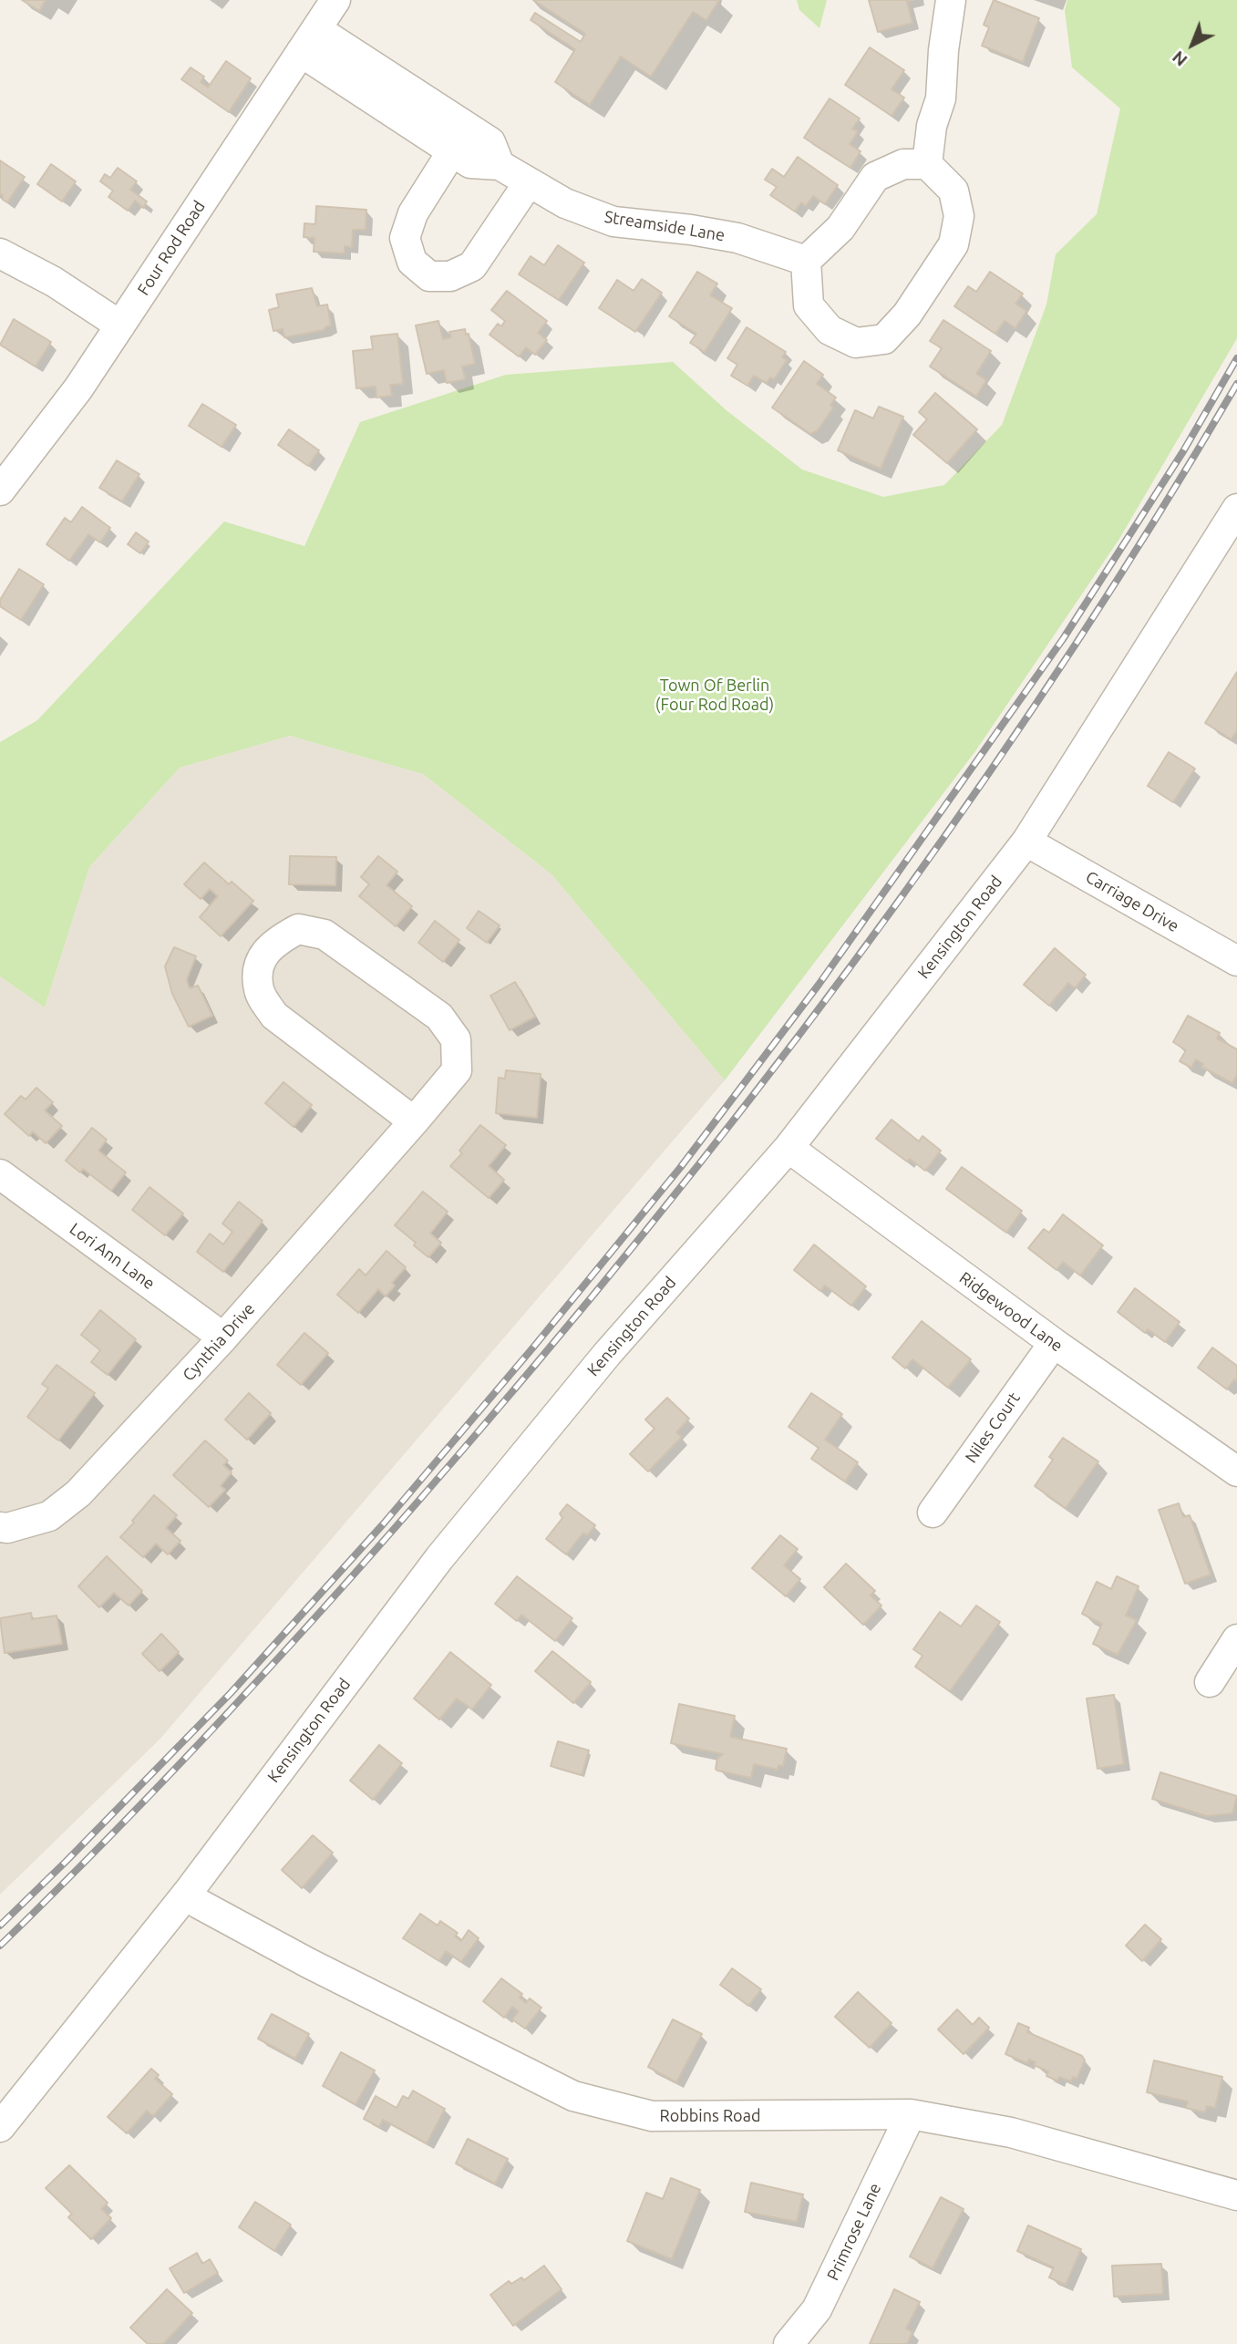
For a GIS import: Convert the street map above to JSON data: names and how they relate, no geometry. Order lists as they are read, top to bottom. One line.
{"streets":{"street":["Streamside Lane","Four Rod Road","Carriage Drive","Kensington Road","Lori Ann Lane","Ridgewood Lane","Cynthia Drive","Niles Court","Robbins Road","Primrose Lane"]},"crossings":[["Streamside Lane","Four Rod Road"],["Carriage Drive","Kensington Road"],["Kensington Road","Ridgewood Lane"],["Kensington Road","Robbins Road"],["Lori Ann Lane","Cynthia Drive"],["Ridgewood Lane","Niles Court"],["Robbins Road","Primrose Lane"]],"parks":["Town Of Berlin (Four Rod Road)"],"north":"bottom left"}
